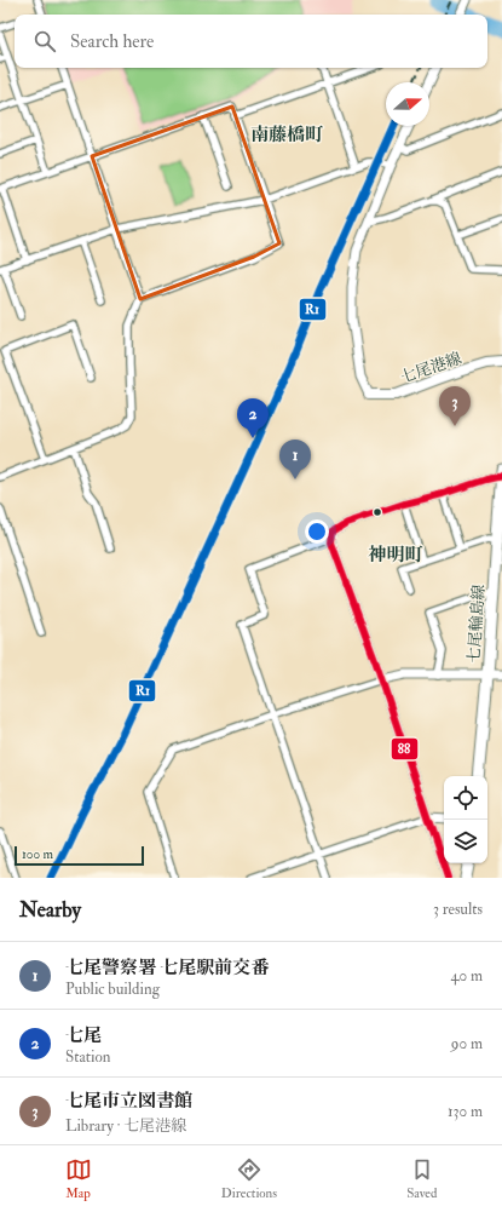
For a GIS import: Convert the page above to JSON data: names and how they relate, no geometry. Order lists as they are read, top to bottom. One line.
{"streets":{"main road":["七尾港線","七尾輪島線"]},"districts":["南藤橋町","神明町"],"lines":["transit line R1","transit line 88"],"scale_bar":"100 m","north":"right","page":{"search":"Search here","pins":["3","2","1"],"scale":"100 m","heading":["Nearby","3 results"],"list":[{"mark":"1","name":"七尾警察署 七尾駅前交番","note":"Public building","value":"40 m"},{"mark":"2","name":"七尾","note":"Station","value":"90 m"},{"mark":"3","name":"七尾市立図書館","note":"Library · 七尾港線","value":"130 m"}],"nav":["Map","Directions","Saved"]}}
